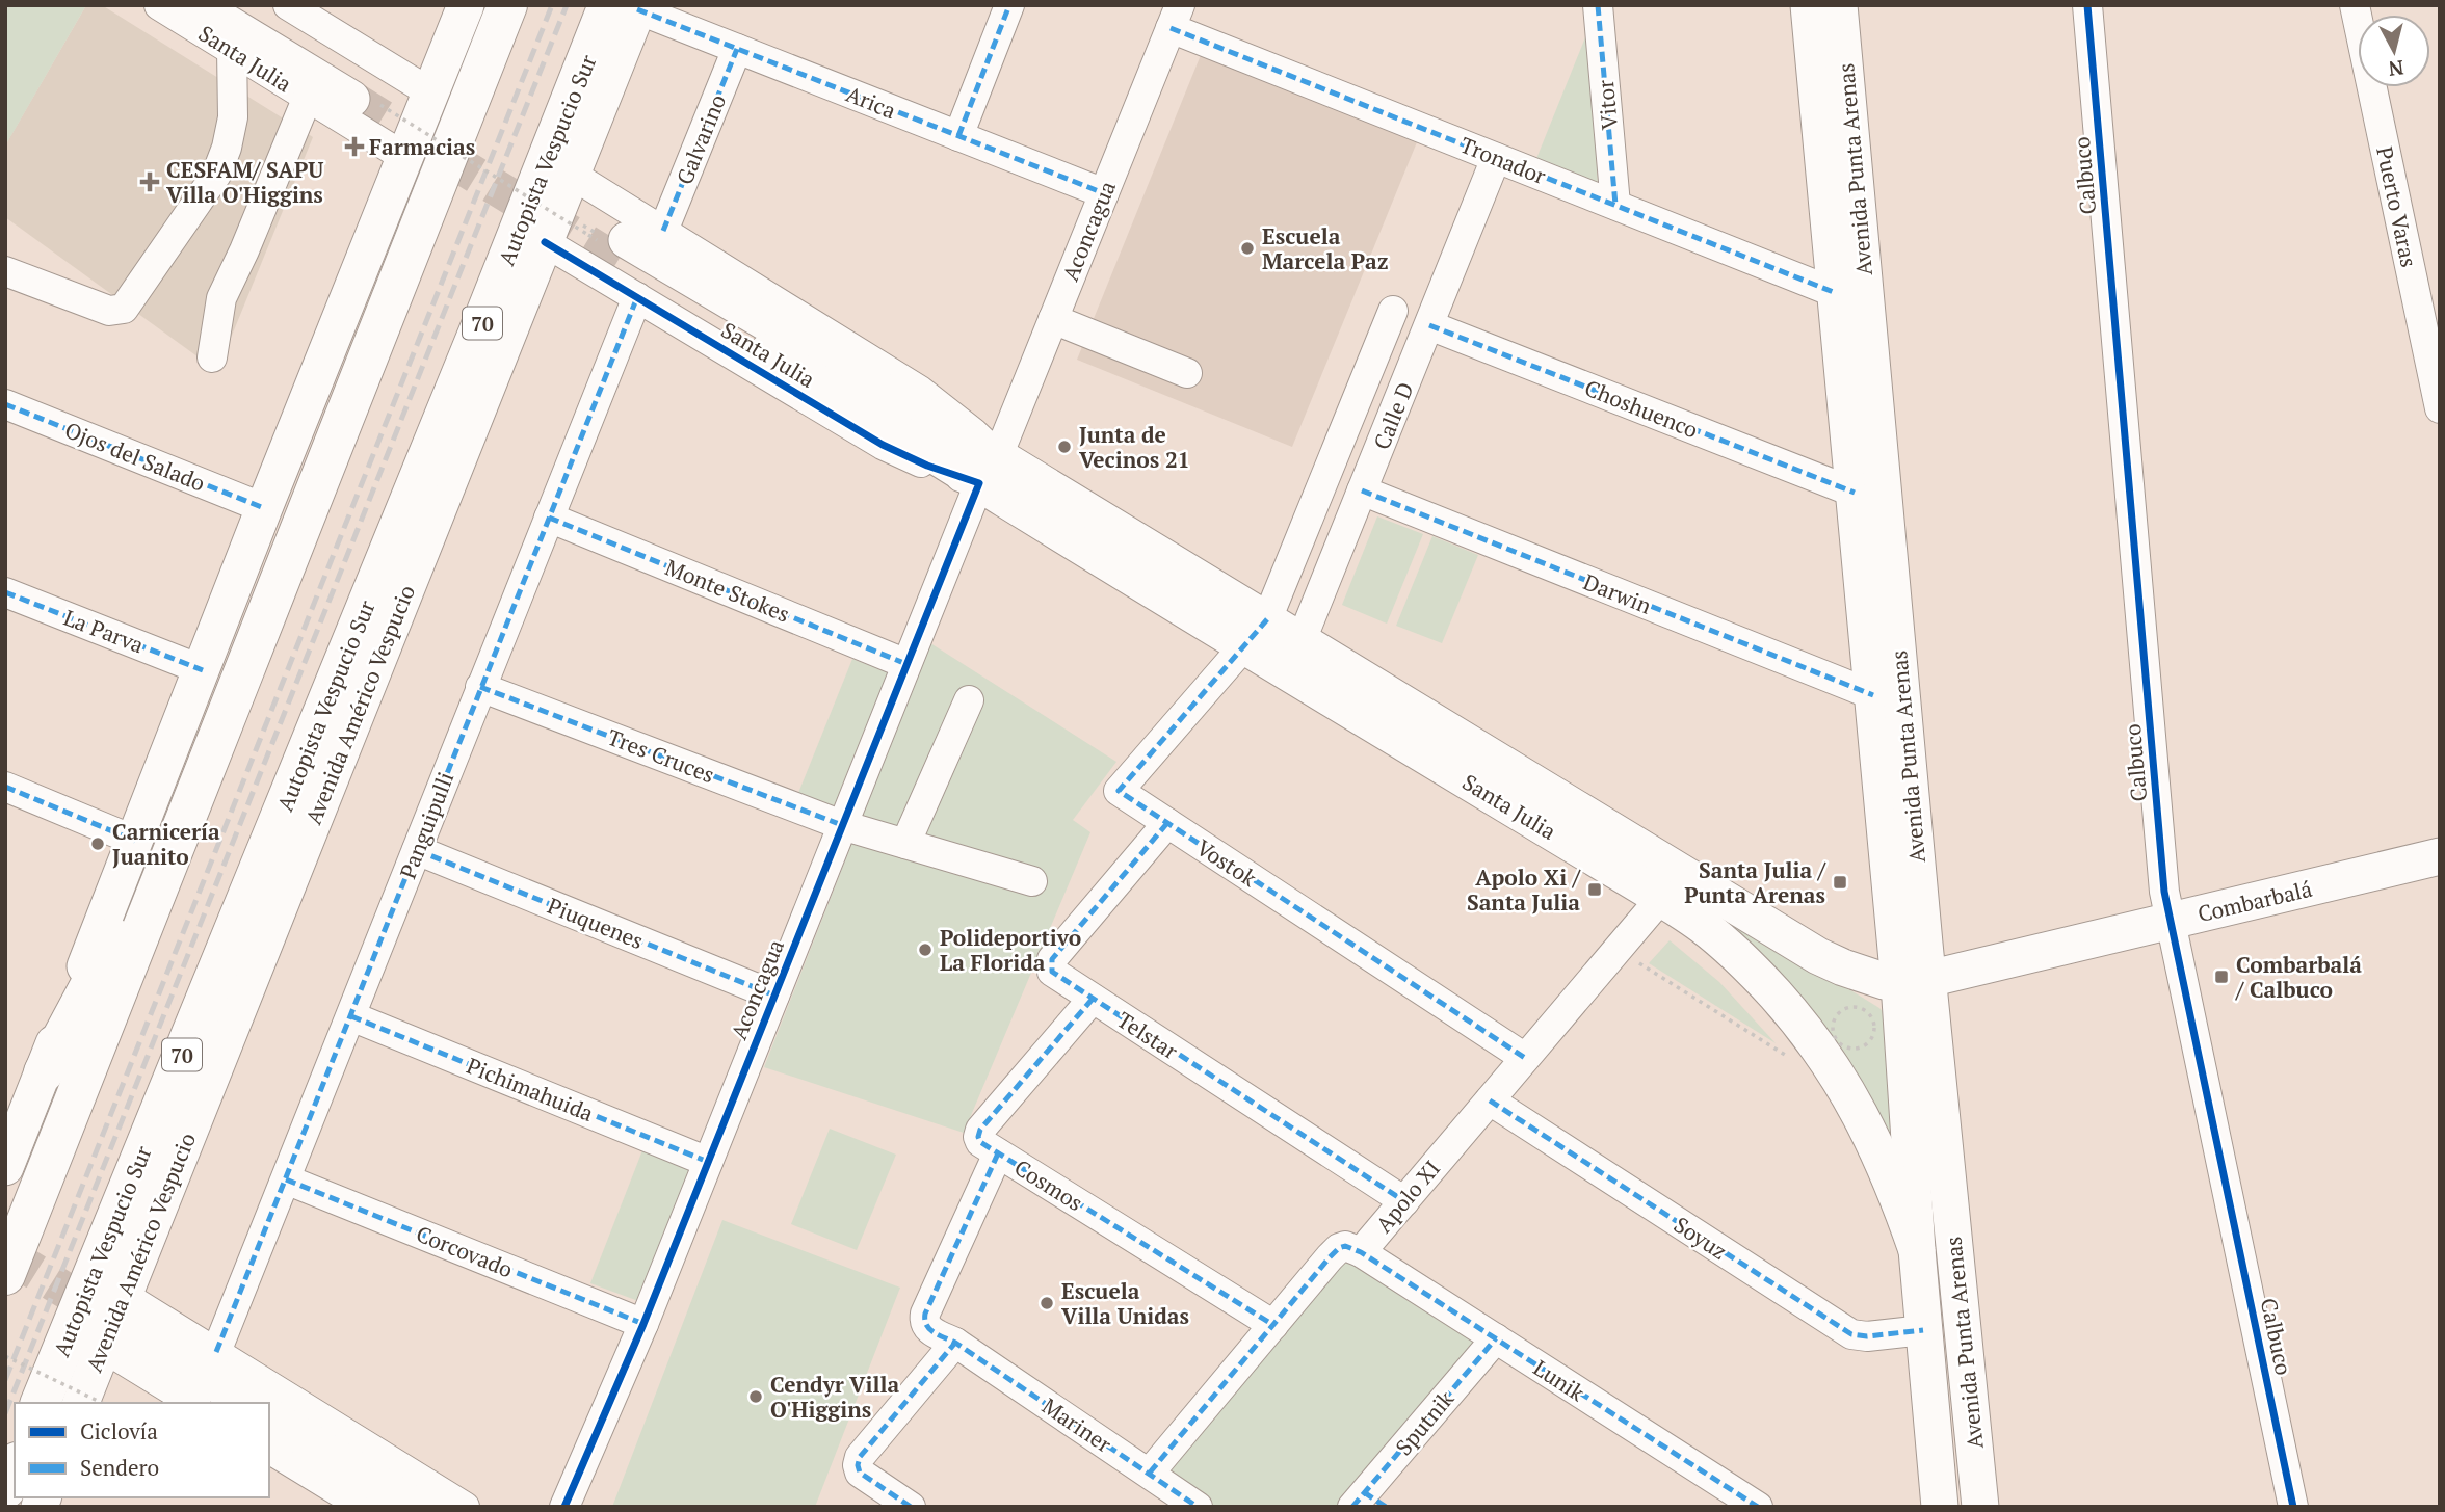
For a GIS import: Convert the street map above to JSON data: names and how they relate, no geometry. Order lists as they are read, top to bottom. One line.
{"streets":{"highway":["Autopista Vespucio Sur","70"],"main road":["Santa Julia","Avenida Punta Arenas","Avenida Américo Vespucio","Combarbalá"],"street":["Arica","Vitor","Galvarino","Tronador","Calbuco","Puerto Varas","Aconcagua","Choshuenco","Calle D","Ojos del Salado","Monte Stokes","Darwin","La Parva","Tres Cruces","Panguipulli","Vostok","Piuquenes","Telstar","Pichimahuida","Cosmos","Apolo XI","Soyuz","Corcovado","Lunik","Sputnik","Mariner"]},"crossings":[["Santa Julia","Galvarino"],["Santa Julia","Avenida Punta Arenas"],["Santa Julia","Aconcagua"],["Santa Julia","Calle D"],["Santa Julia","Avenida Américo Vespucio"],["Santa Julia","Panguipulli"],["Santa Julia","Vostok"],["Santa Julia","Combarbalá"],["Santa Julia","Apolo XI"],["Arica","Galvarino"],["Arica","Autopista Vespucio Sur"],["Arica","Aconcagua"],["Arica","Avenida Américo Vespucio"],["Vitor","Tronador"],["Autopista Vespucio Sur","Avenida Américo Vespucio"],["Tronador","Avenida Punta Arenas"],["Tronador","Aconcagua"],["Tronador","Calle D"],["Avenida Punta Arenas","Choshuenco"],["Avenida Punta Arenas","Darwin"],["Avenida Punta Arenas","Combarbalá"],["Avenida Punta Arenas","Soyuz"],["Calbuco","Combarbalá"],["Aconcagua","Monte Stokes"],["Aconcagua","Tres Cruces"],["Aconcagua","Piuquenes"],["Aconcagua","Pichimahuida"],["Aconcagua","Corcovado"],["Choshuenco","Calle D"],["Calle D","Darwin"],["Monte Stokes","Panguipulli"],["Tres Cruces","Panguipulli"],["Panguipulli","Piuquenes"],["Panguipulli","Pichimahuida"],["Panguipulli","Corcovado"],["Vostok","Telstar"],["Vostok","Apolo XI"],["Telstar","Cosmos"],["Telstar","Apolo XI"],["Cosmos","Apolo XI"],["Cosmos","Mariner"],["Apolo XI","Soyuz"],["Apolo XI","Lunik"],["Apolo XI","Mariner"],["Lunik","Sputnik"]],"places":{"health":["Farmacias","CESFAM/ SAPU Villa O'Higgins"],"other":["Escuela Marcela Paz","Junta de Vecinos 21","Carnicería Juanito","Polideportivo La Florida","Escuela Villa Unidas","Cendyr Villa O'Higgins"],"transit":["Santa Julia / Punta Arenas","Apolo Xi / Santa Julia","Combarbalá / Calbuco"]},"legend":["Ciclovía","Sendero"],"north":"bottom"}
